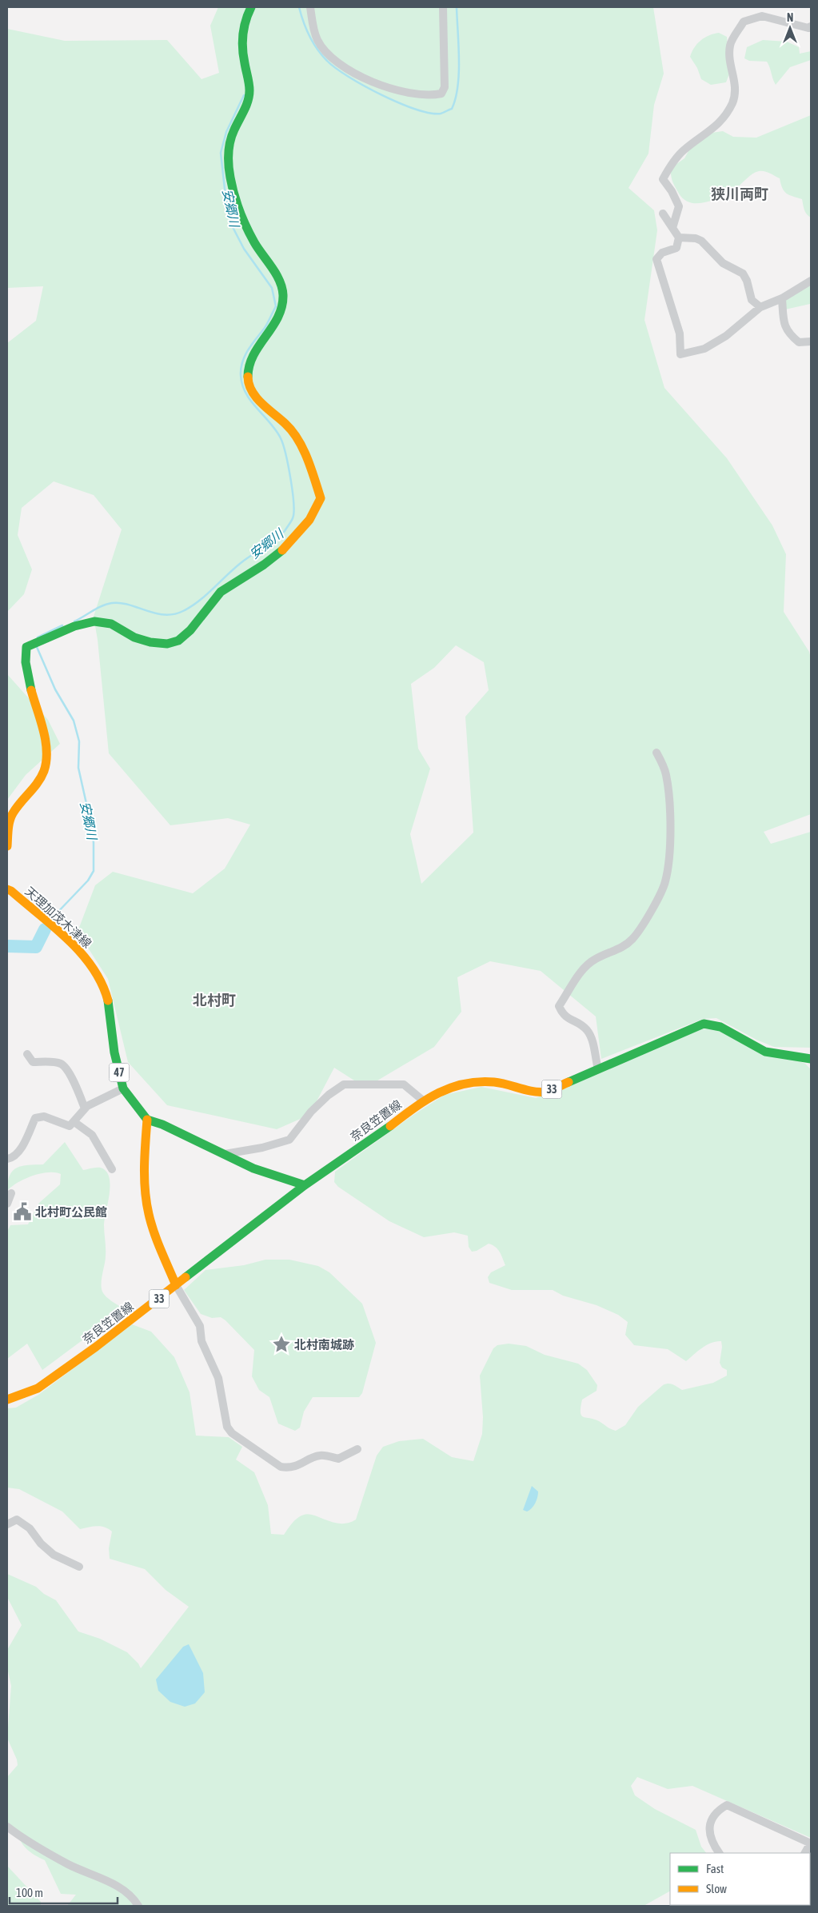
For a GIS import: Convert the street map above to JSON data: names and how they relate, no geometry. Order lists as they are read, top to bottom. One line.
{"streets":{"main road":["天理加茂木津線","47","33","奈良笠置線"]},"districts":["狭川両町","北村町"],"water":["安郷川"],"places":{"public building":["北村町公民館"],"place":["北村南城跡"]},"legend":["Fast","Slow"],"scale_bar":"100 m","north":"top"}
